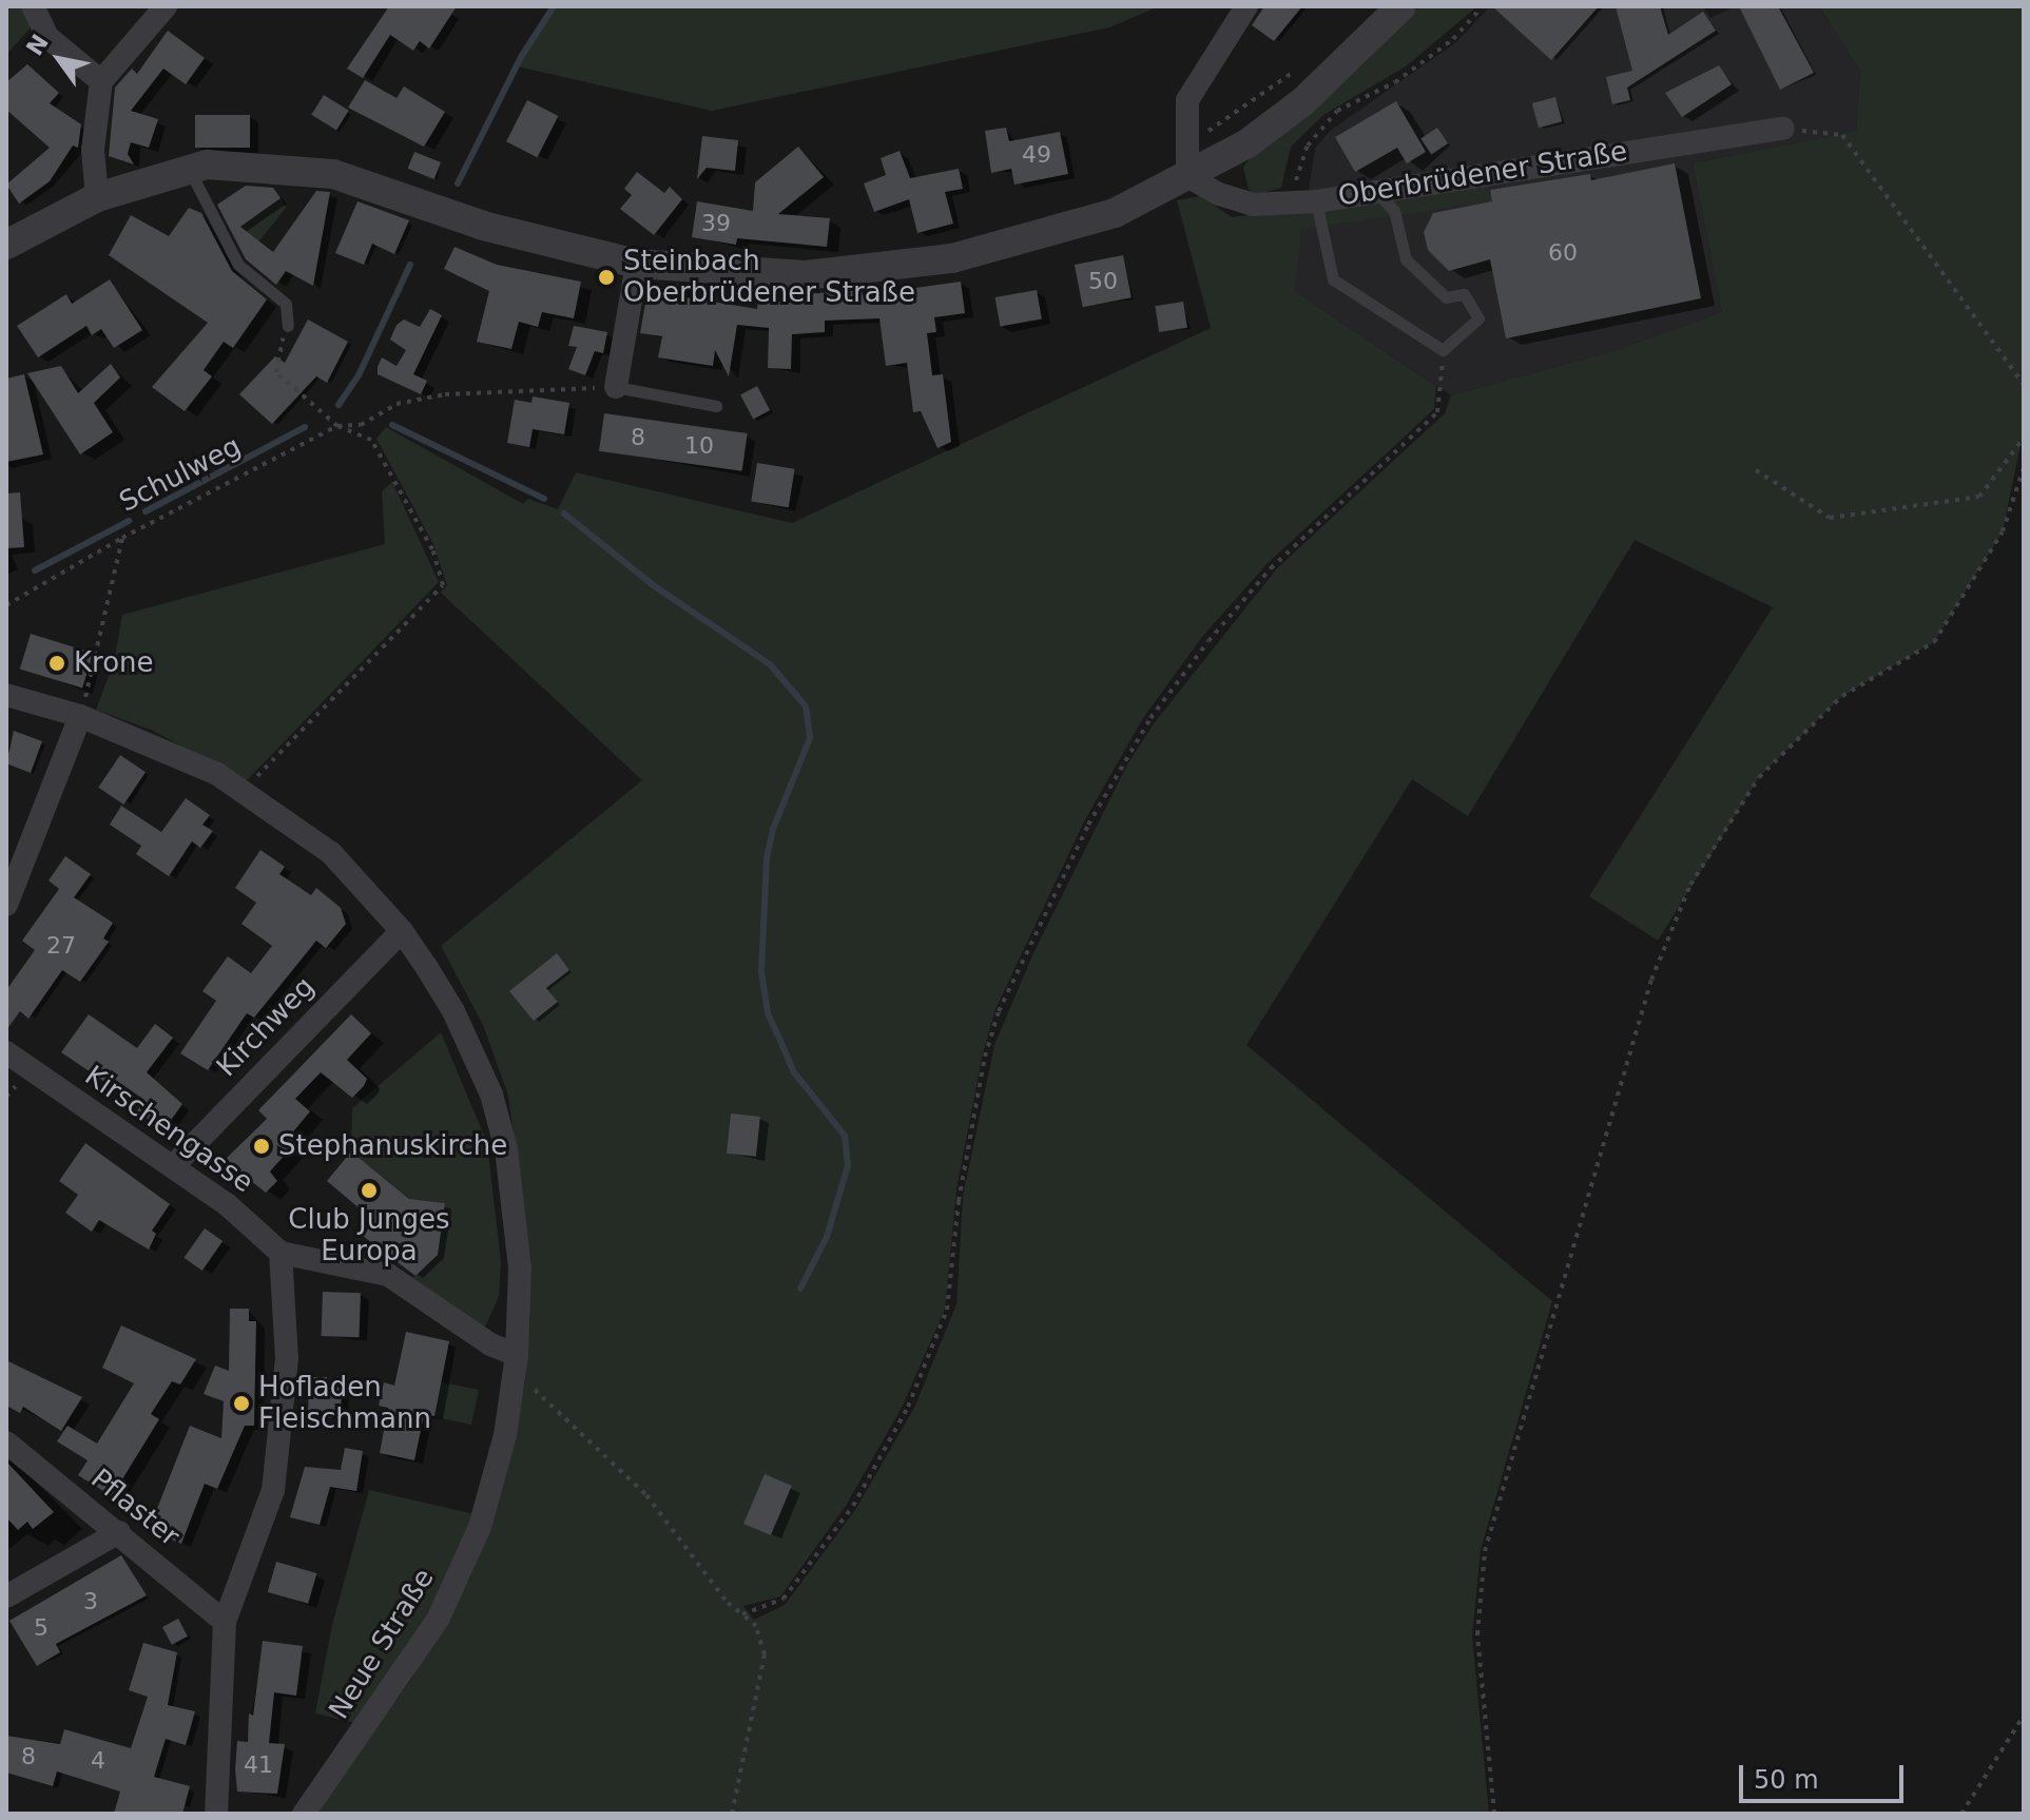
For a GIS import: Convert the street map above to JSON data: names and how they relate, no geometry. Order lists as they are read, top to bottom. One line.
{"streets":{"street":["Oberbrüdener Straße","Kirchweg","Kirschengasse","Pflaster","Neue Straße"],"path":["Schulweg"]},"crossings":[["Schulweg","Neue Straße"],["Kirchweg","Kirschengasse"],["Kirchweg","Neue Straße"]],"places":["Steinbach Oberbrüdener Straße","Krone","Stephanuskirche","Club Junges Europa","Hofladen Fleischmann"],"house_numbers":["49","39","60","50","8","10","27","3","5","8","4","41"],"scale_bar":"50 m","north":"top left"}
